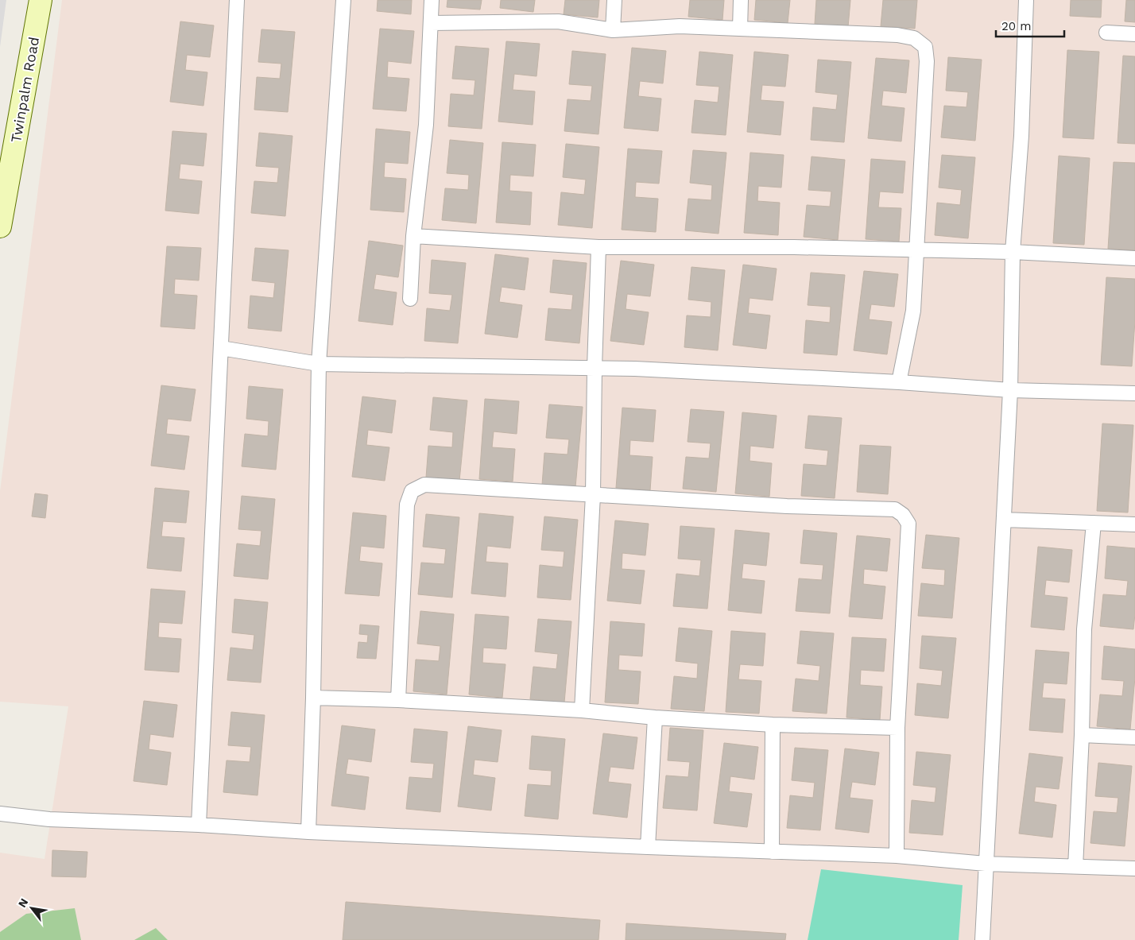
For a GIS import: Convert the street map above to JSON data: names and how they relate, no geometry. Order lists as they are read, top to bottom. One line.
{"streets":{"main road":["Twinpalm Road"]},"scale_bar":"20 m","north":"top left"}
